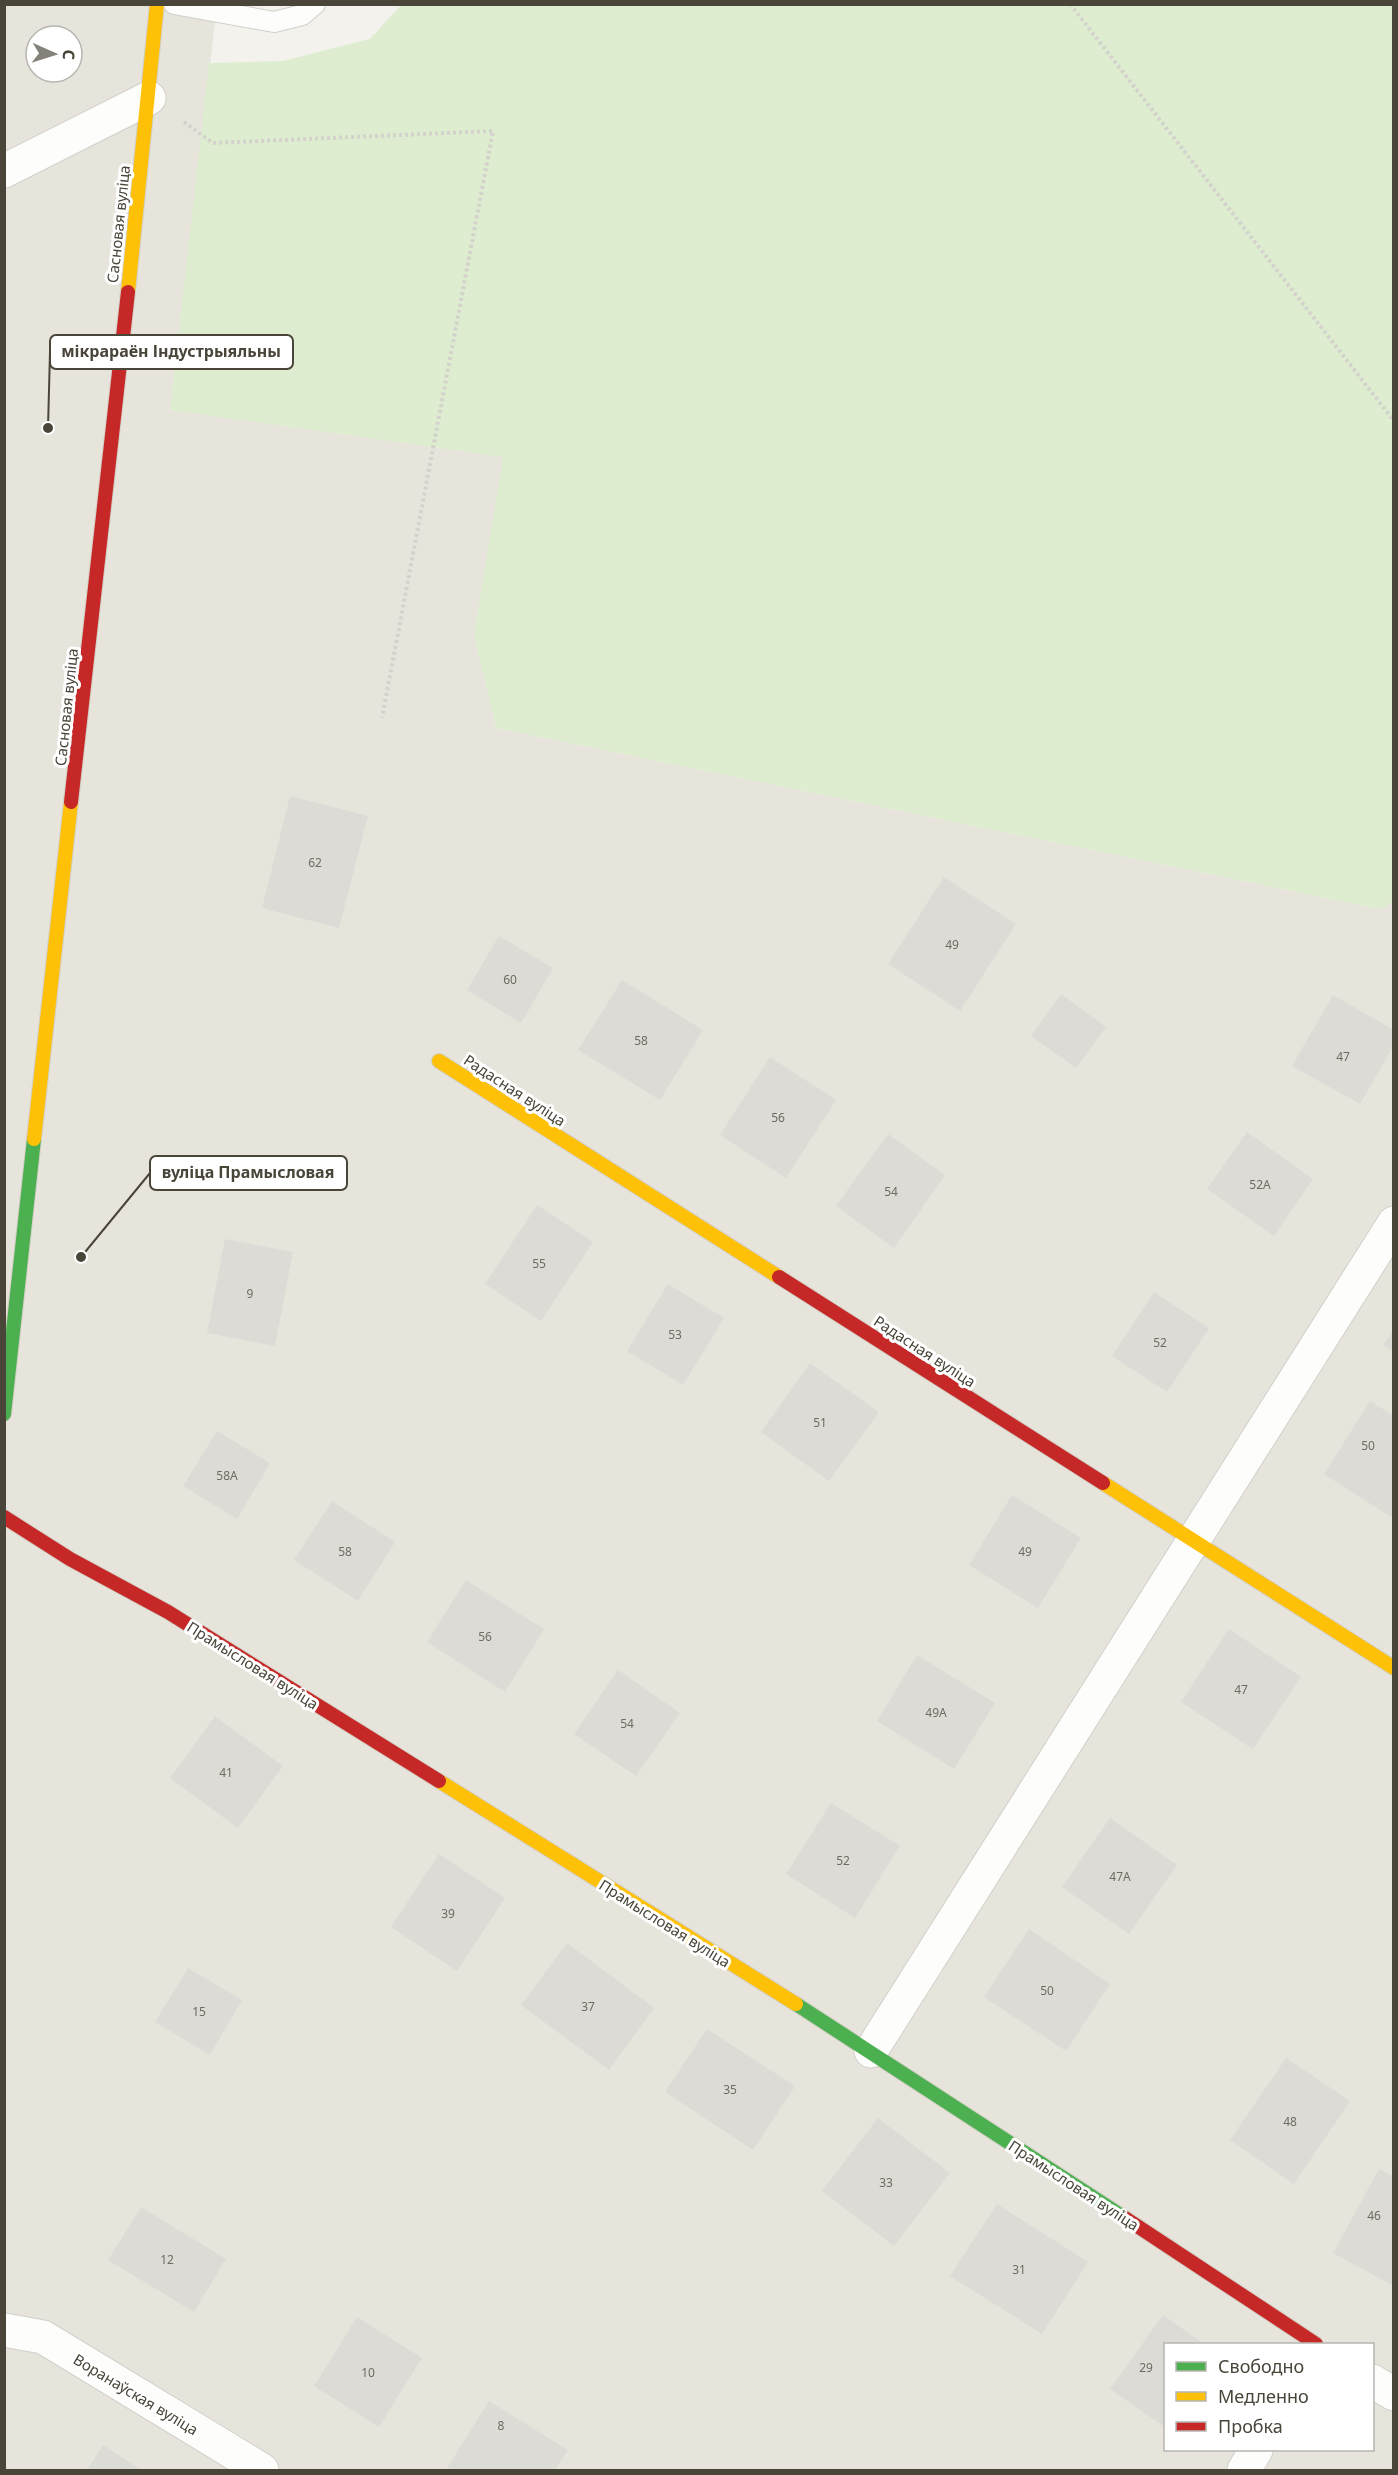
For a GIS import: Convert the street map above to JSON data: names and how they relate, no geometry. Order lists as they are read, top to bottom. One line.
{"streets":{"street":["Сасновая вуліца","Радасная вуліца","Прамысловая вуліца","Воранаўская вуліца"]},"places":["мікрараён Індустрыяльны","вуліца Прамысловая"],"house_numbers":["62","49","60","58","47","56","52А","54","55","9","53","52","51","50","58А","58","49","56","47","49А","54","41","52","47А","39","50","37","15","35","48","33","46","12","31","29","10","8"],"legend":["Свободно","Медленно","Пробка"],"north":"right"}
